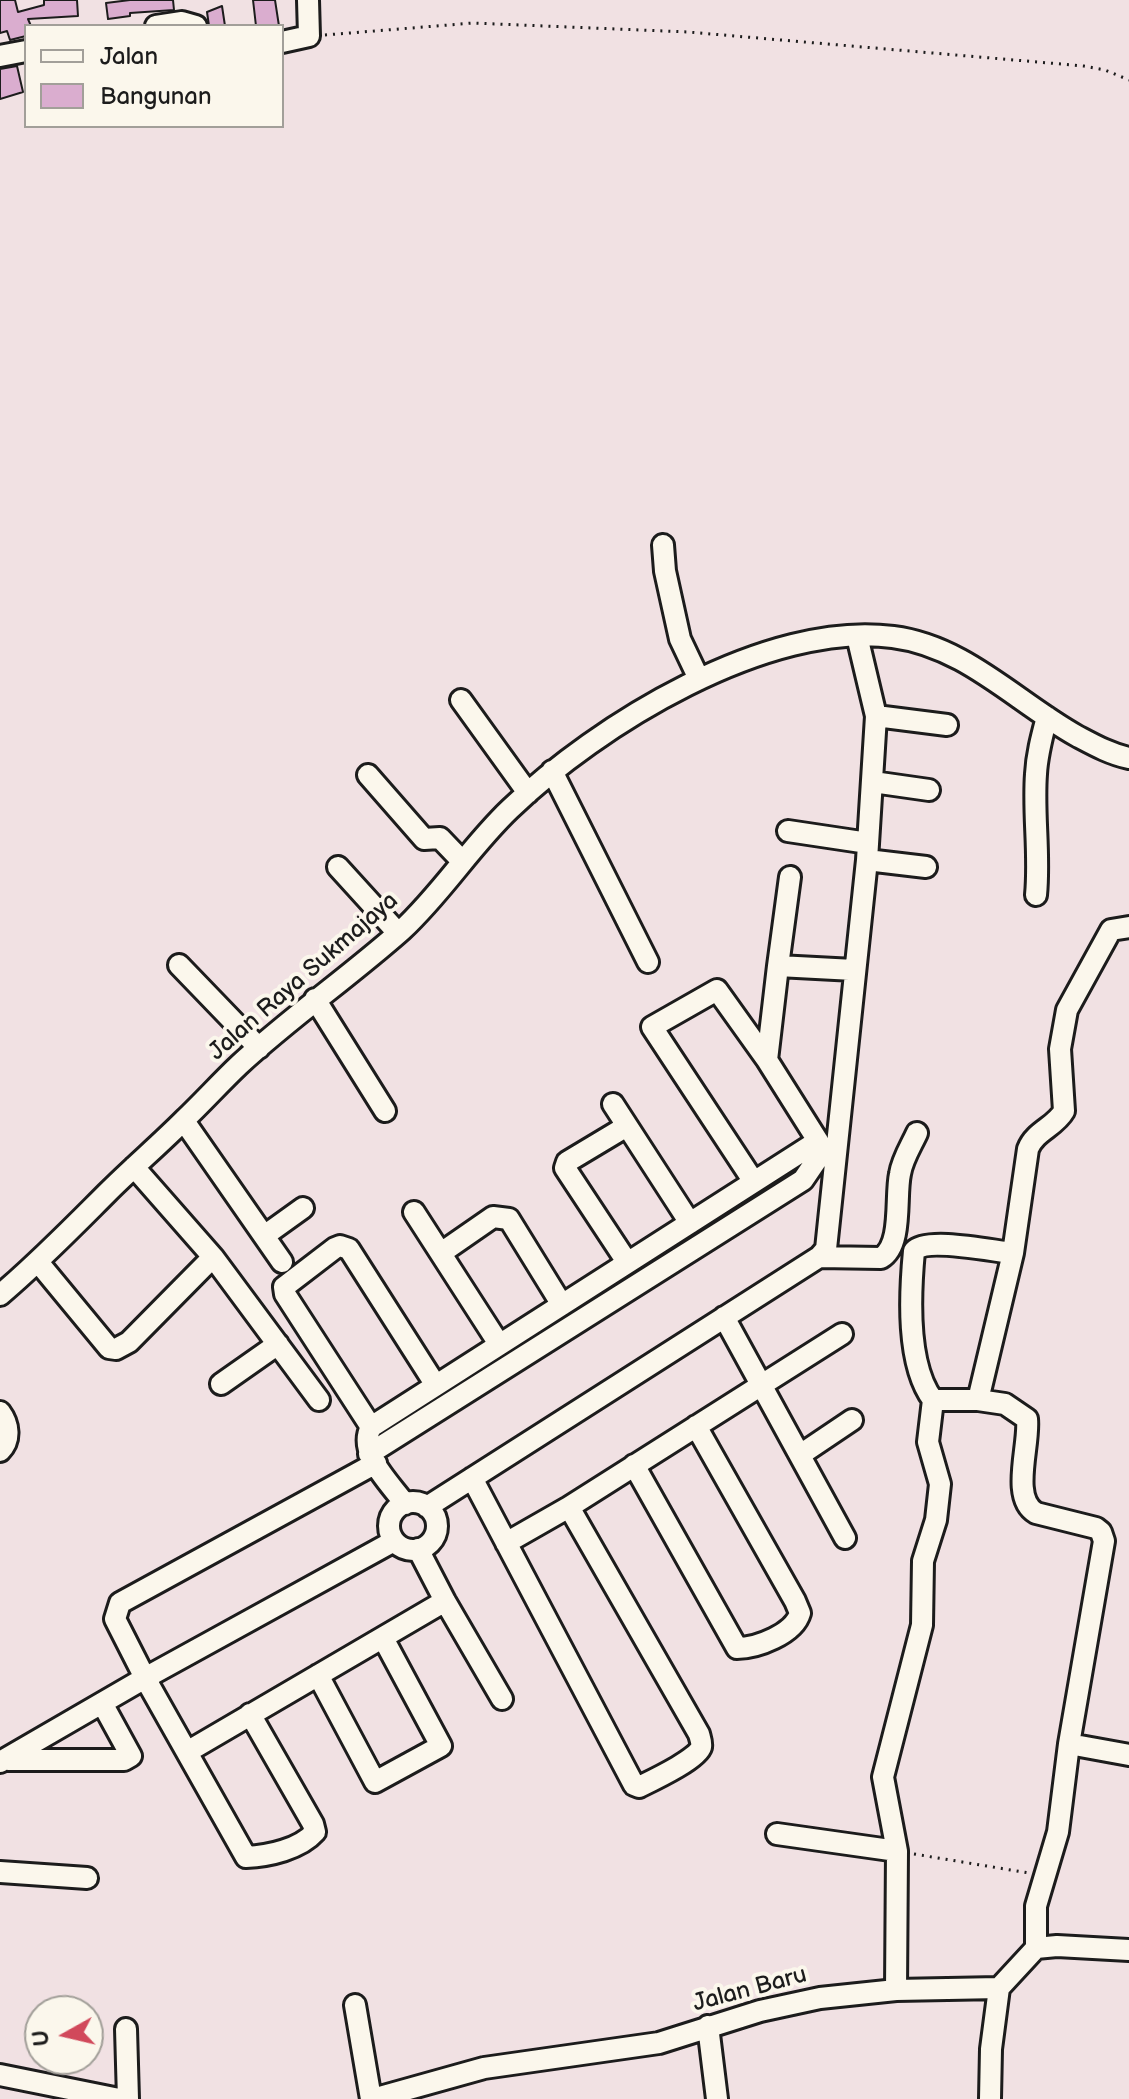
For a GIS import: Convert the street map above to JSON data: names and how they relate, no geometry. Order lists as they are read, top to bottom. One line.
{"streets":{"street":["Jalan Raya Sukmajaya","Jalan Baru"]},"legend":["Jalan","Bangunan"],"north":"left"}
